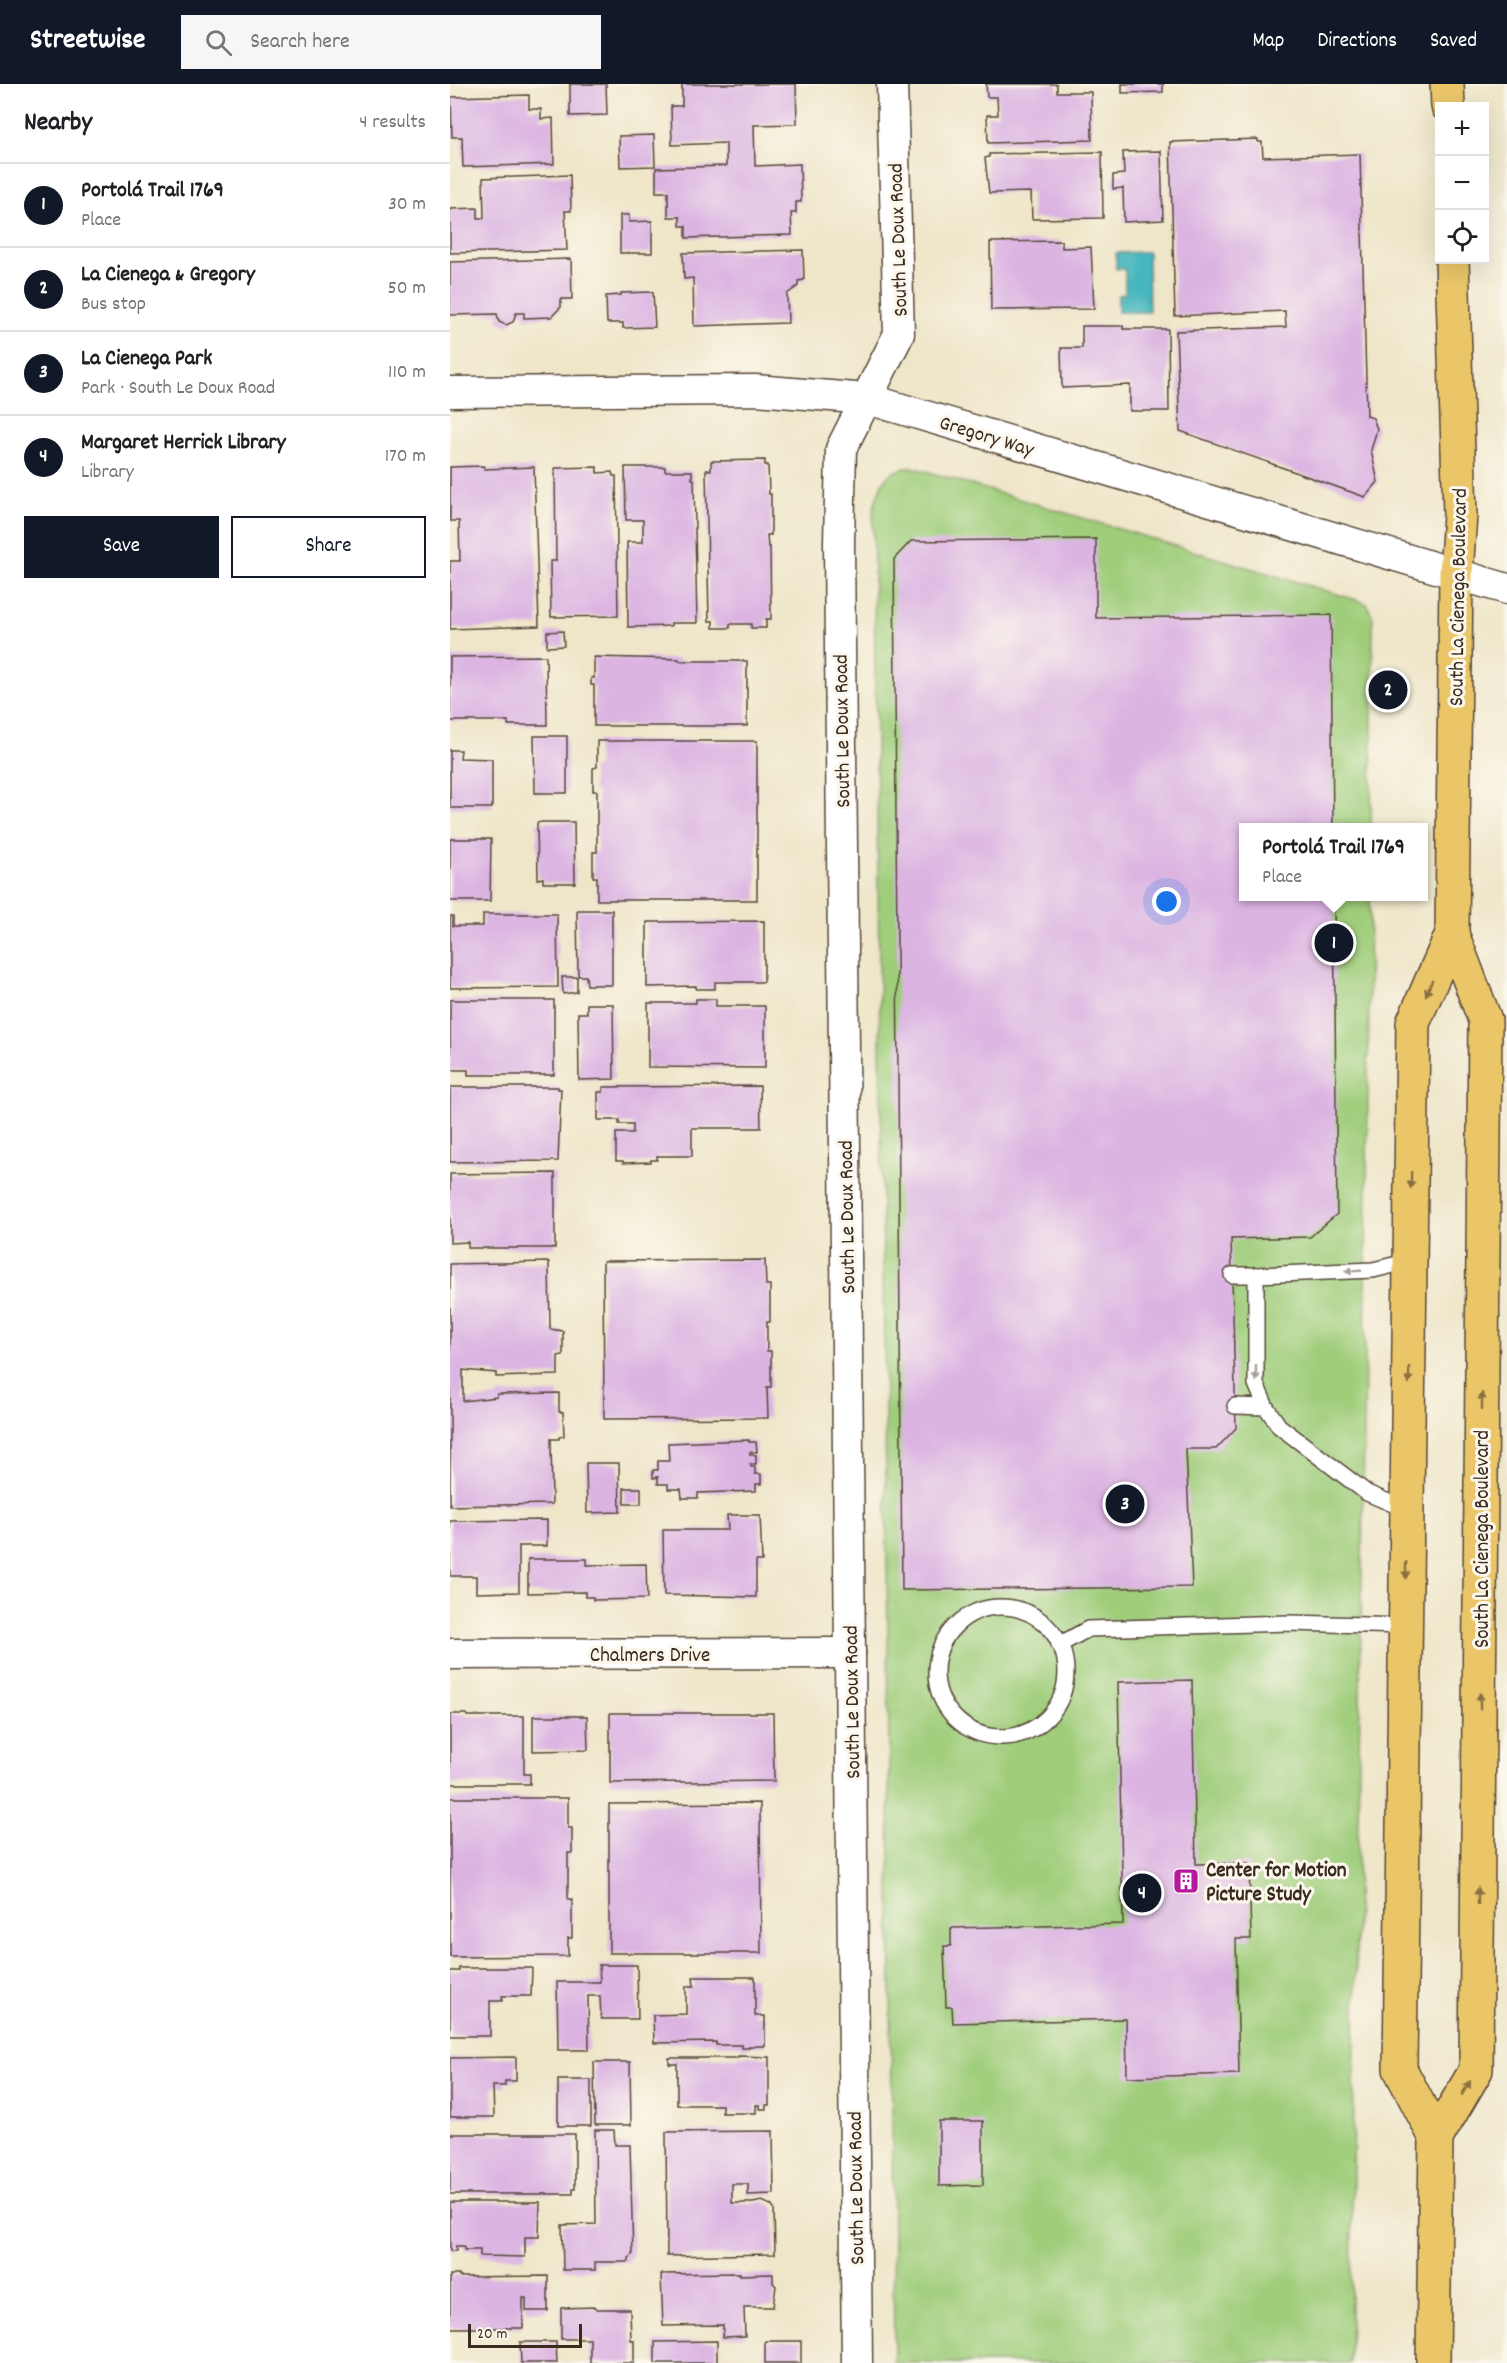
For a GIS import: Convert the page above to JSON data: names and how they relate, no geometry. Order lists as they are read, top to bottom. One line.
{"streets":{"main road":["South La Cienega Boulevard"],"street":["South Le Doux Road","Gregory Way","Chalmers Drive"]},"crossings":[["South Le Doux Road","Gregory Way"],["South Le Doux Road","Chalmers Drive"],["Gregory Way","South La Cienega Boulevard"]],"places":{"building":["Center for Motion Picture Study"]},"scale_bar":"20 m","page":{"header":"Streetwise","search":"Search here","nav":["Map","Directions","Saved"],"heading":["Nearby","4 results"],"map_buttons":["+","−"],"list":[{"mark":"1","name":"Portolá Trail 1769","note":"Place","value":"30 m"},{"mark":"2","name":"La Cienega & Gregory","note":"Bus stop","value":"50 m"},{"mark":"3","name":"La Cienega Park","note":"Park · South Le Doux Road","value":"110 m"},{"mark":"4","name":"Margaret Herrick Library","note":"Library","value":"170 m"}],"buttons":["Save","Share"],"pins":["2","1","3","4"],"popup":["Portolá Trail 1769","Place"],"scale":"20 m"}}
